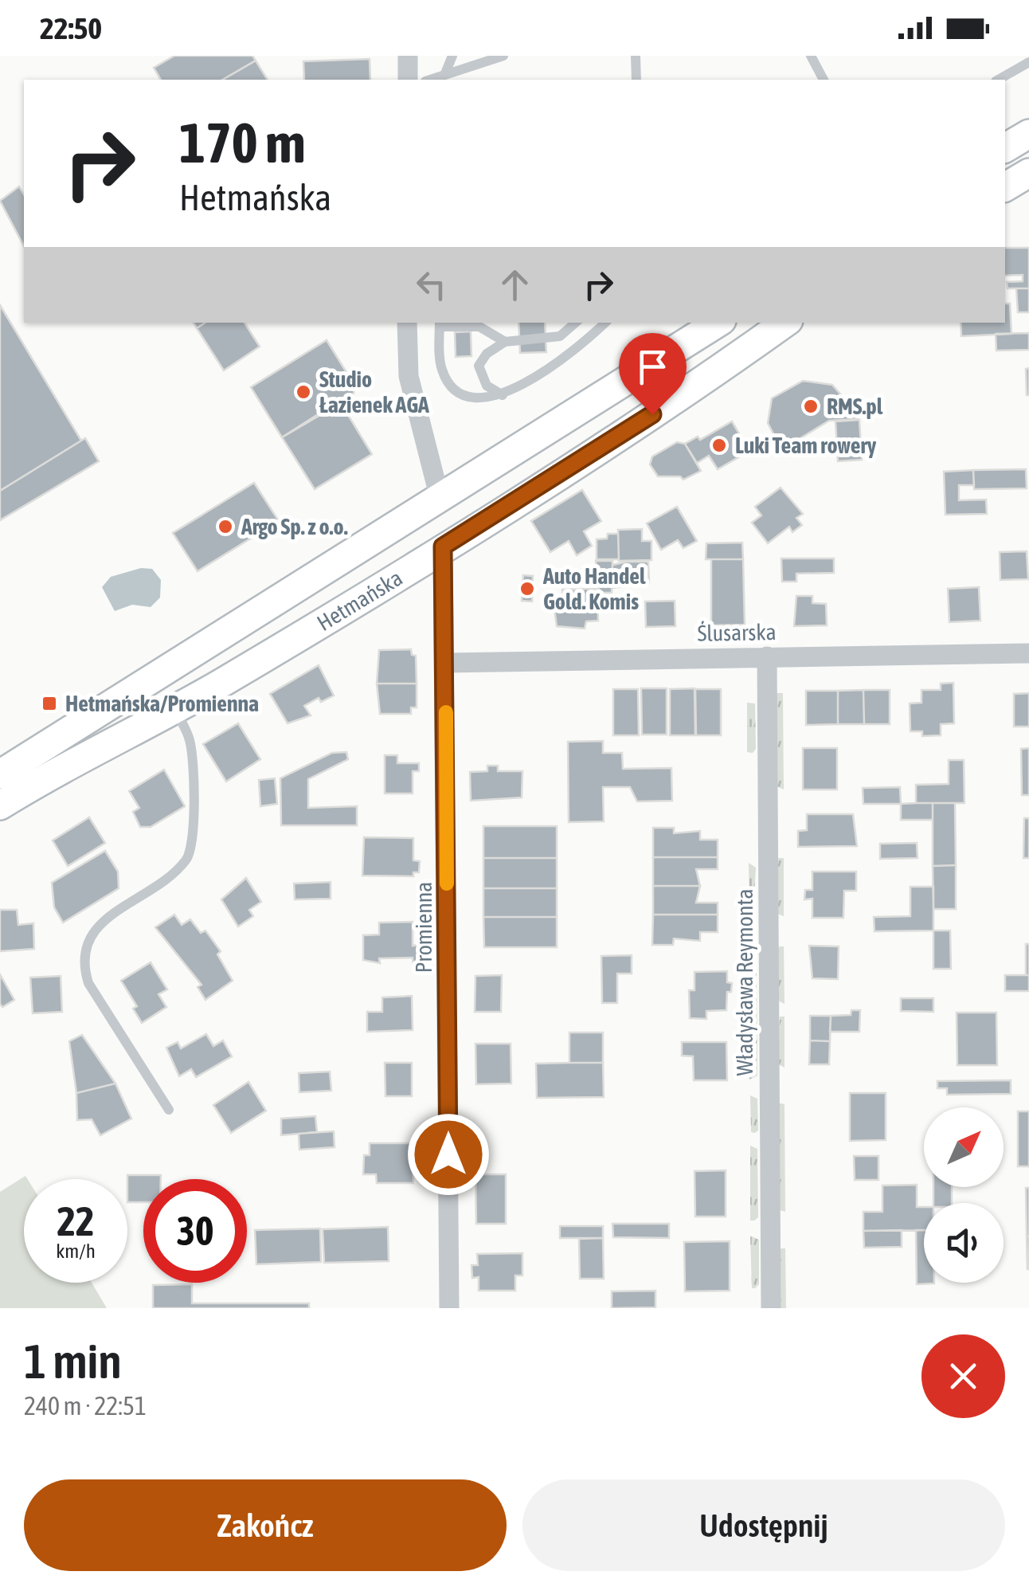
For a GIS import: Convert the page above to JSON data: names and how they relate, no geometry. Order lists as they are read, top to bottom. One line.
{"streets":{"main road":["Hetmańska"],"street":["Ślusarska","Promienna","Władysława Reymonta"]},"crossings":[["Hetmańska","Promienna"],["Ślusarska","Promienna"],["Ślusarska","Władysława Reymonta"]],"places":{"other":["Studio Łazienek AGA","RMS.pl","Luki Team rowery","Argo Sp. z o.o.","Auto Handel Gold. Komis"],"transit":["Hetmańska/Promienna"]},"north":"top right","page":{"status":"22:50","turn":["170 m","Hetmańska"],"speed":"22 km/h","limit":"30","heading":["1 min","240 m · 22:51"],"buttons":["Zakończ","Udostępnij"]}}
